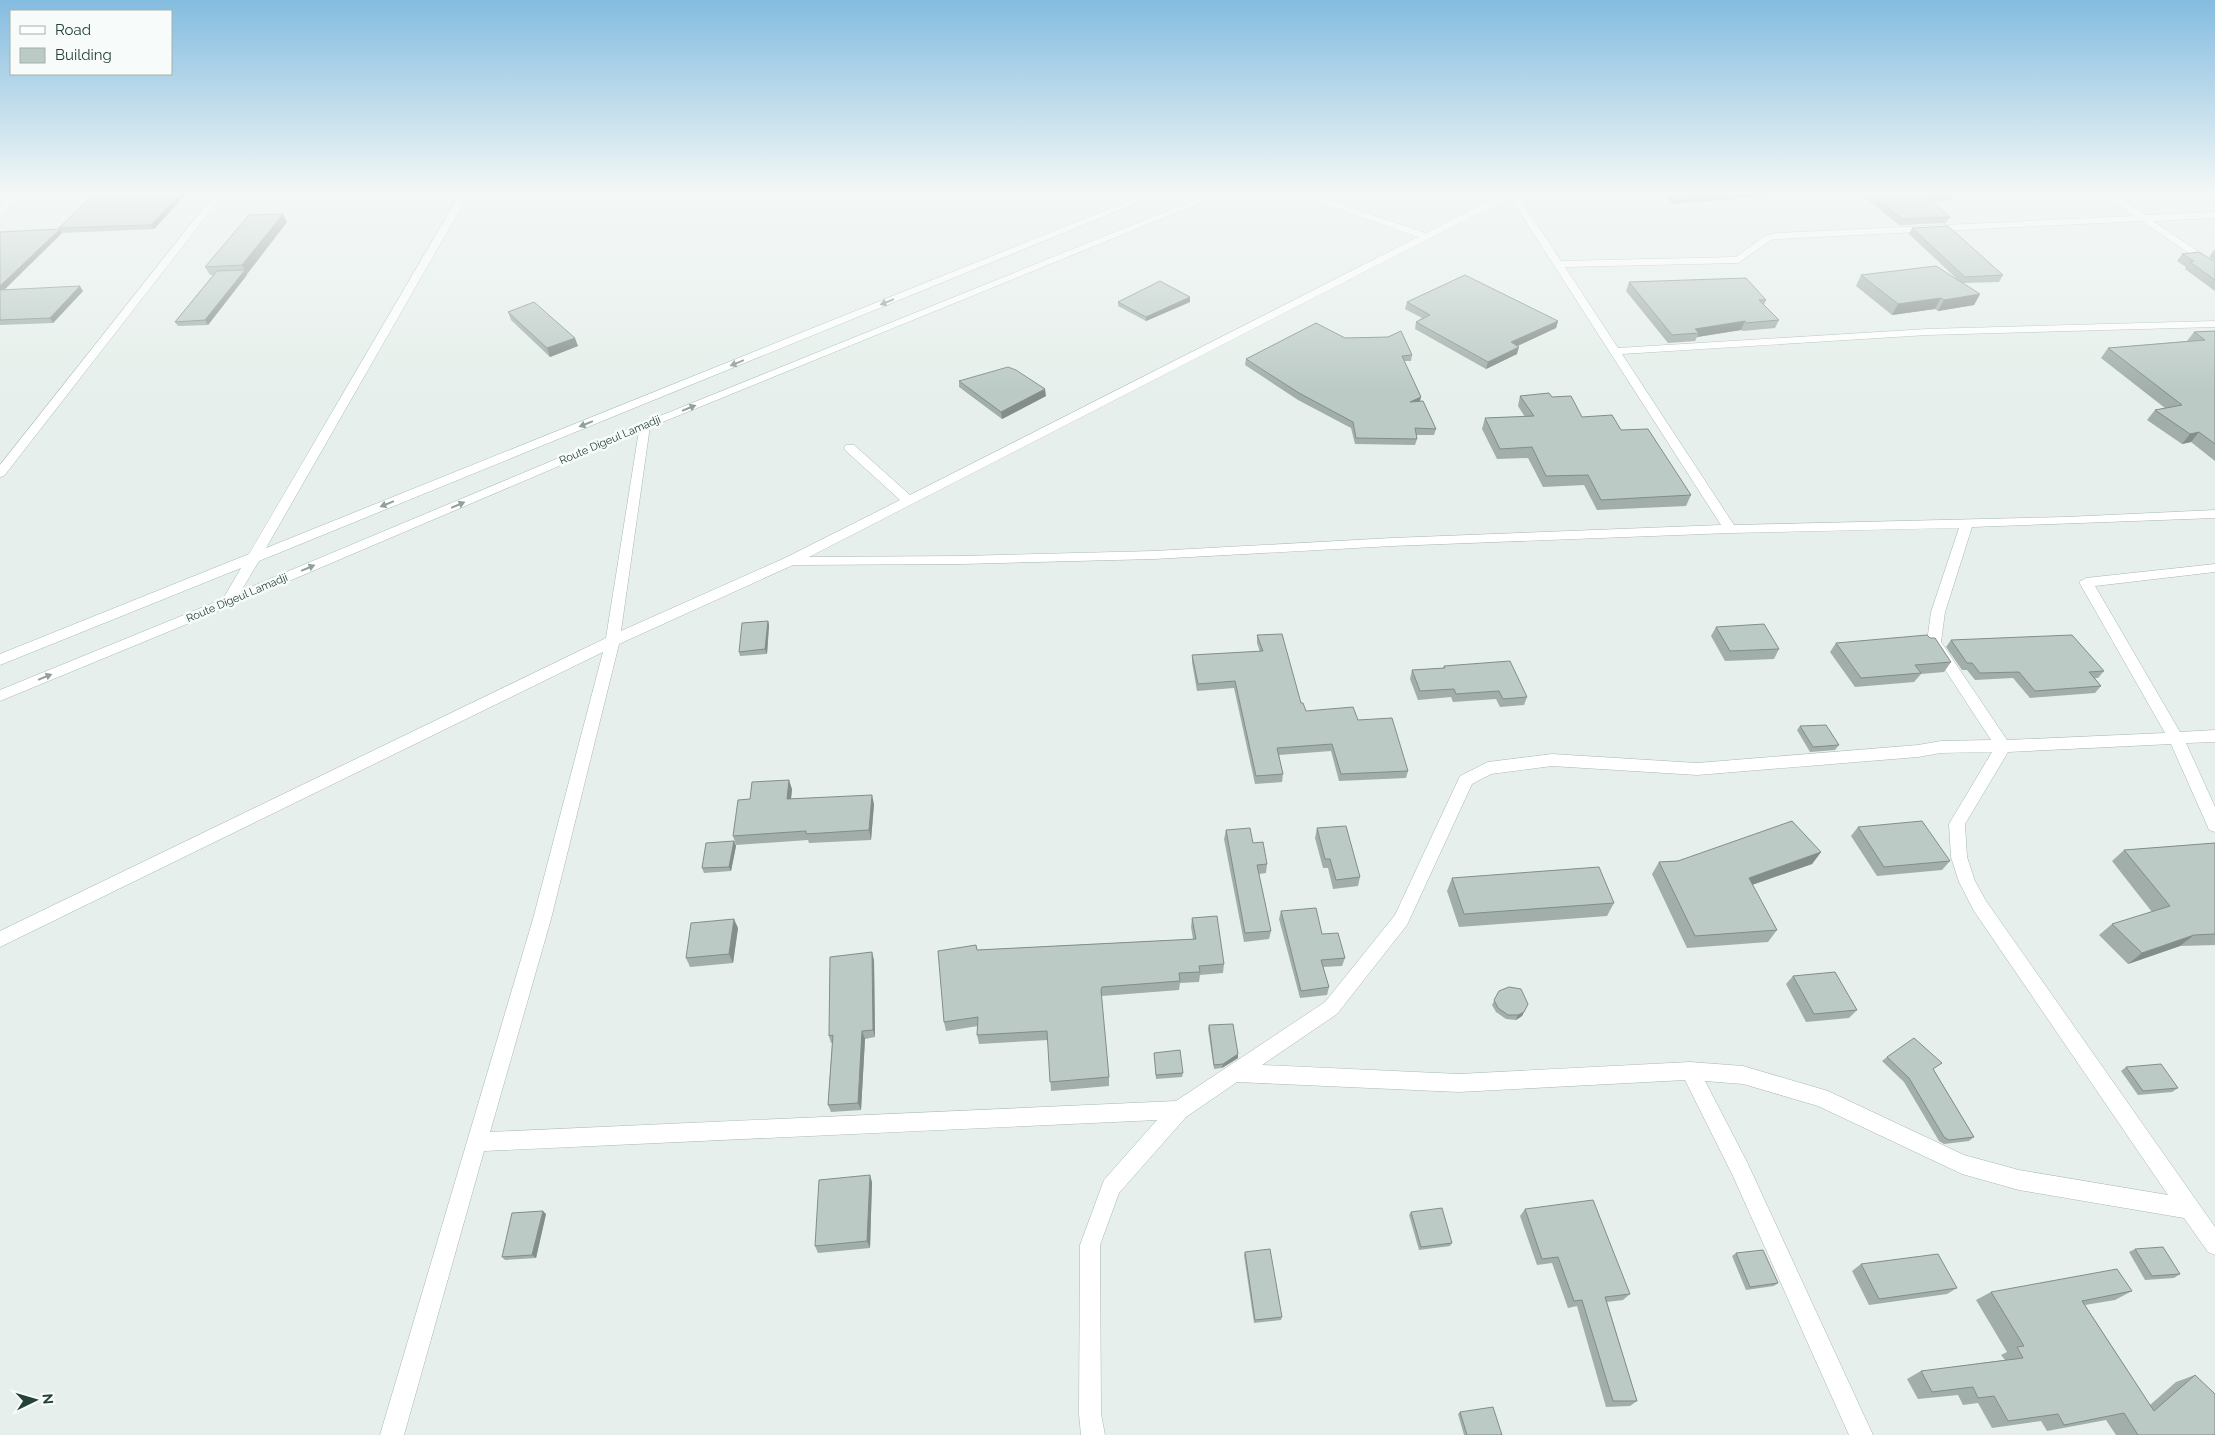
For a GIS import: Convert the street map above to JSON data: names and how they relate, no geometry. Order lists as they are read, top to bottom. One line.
{"streets":{"street":["Route Digeul Lamadji"]},"legend":["Road","Building"],"north":"right"}
